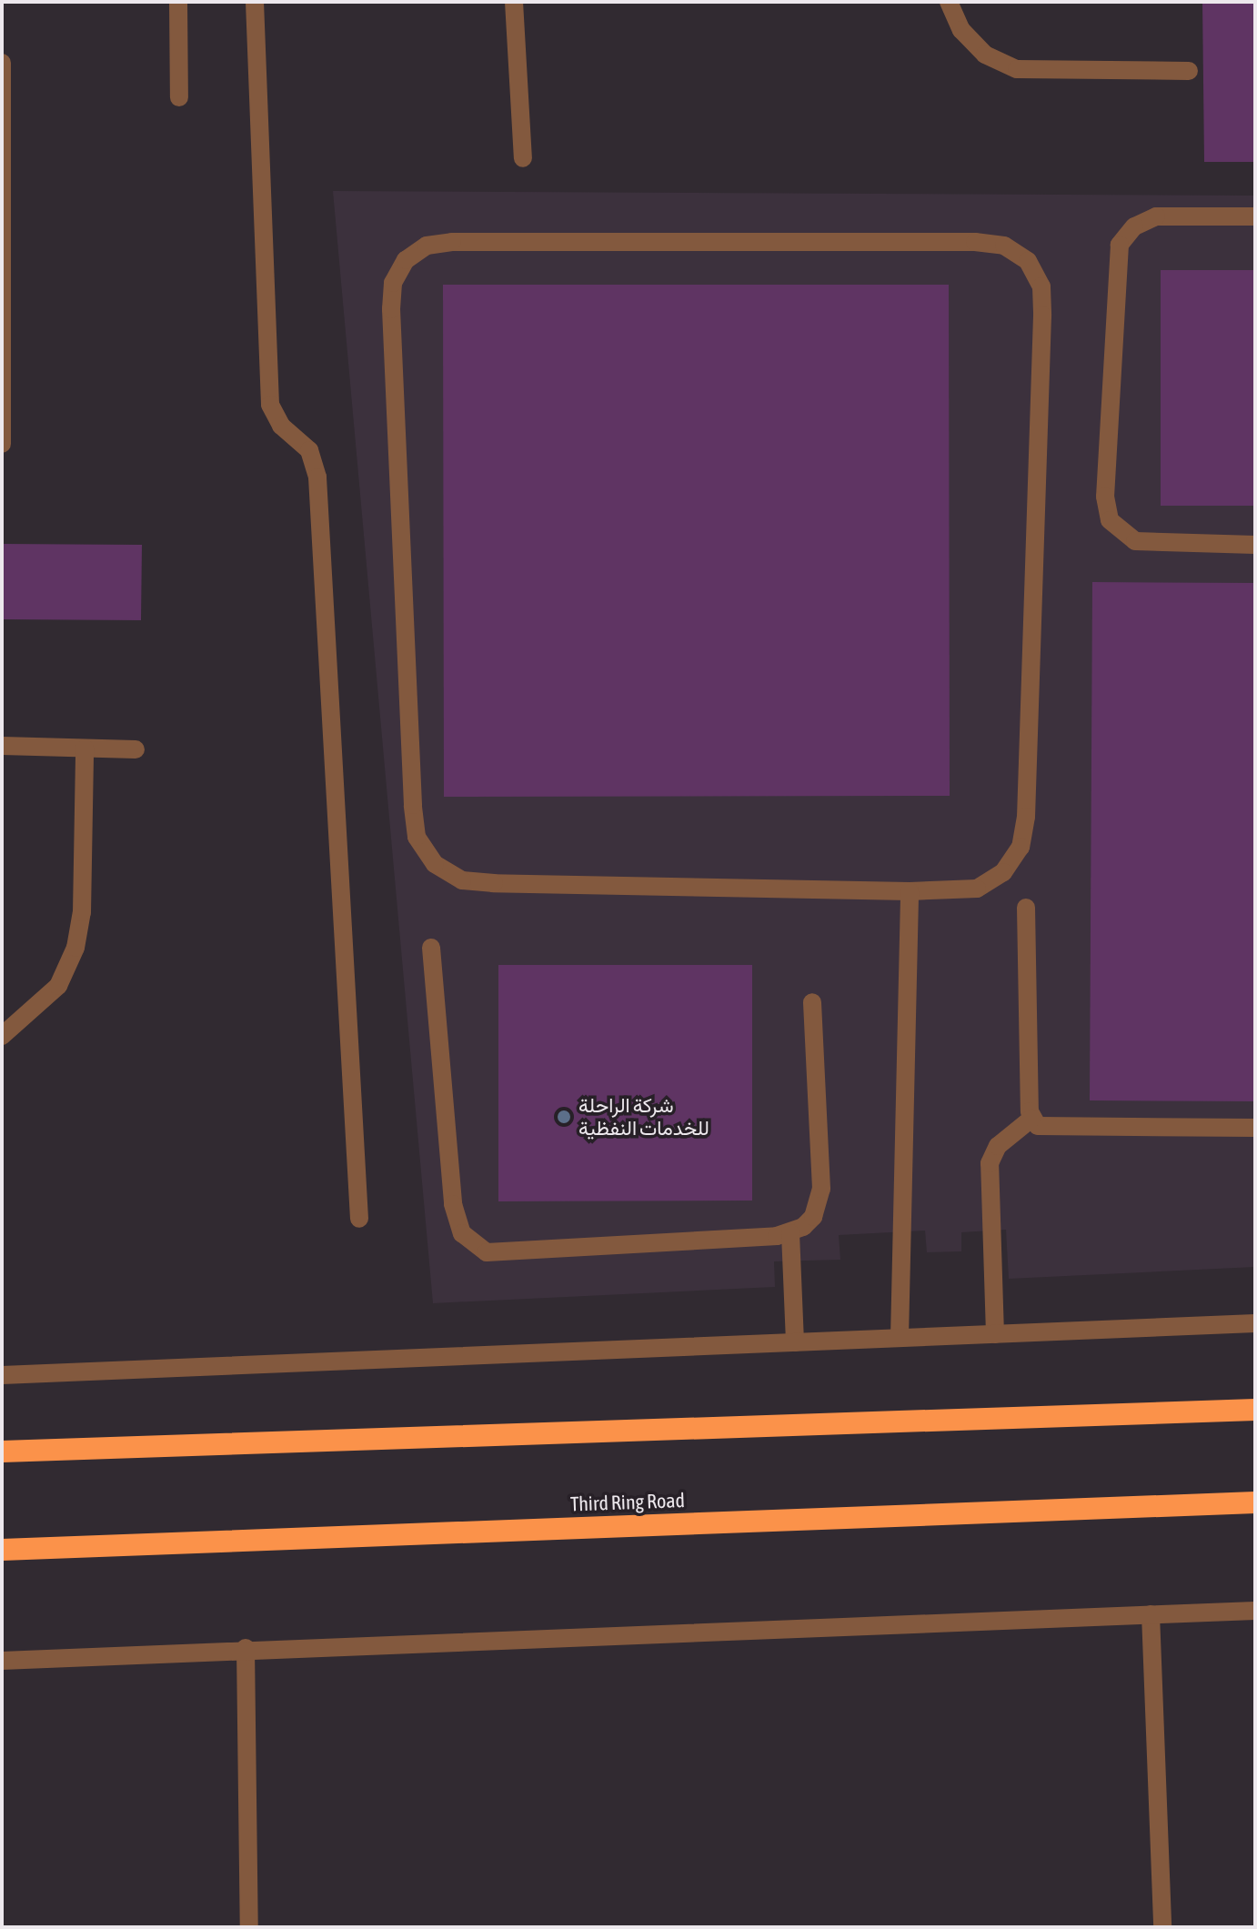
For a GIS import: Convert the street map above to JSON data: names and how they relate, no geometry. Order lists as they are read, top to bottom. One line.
{"streets":{"highway":["Third Ring Road"]},"places":["شركة الراحلة للخدمات النفظية"]}
